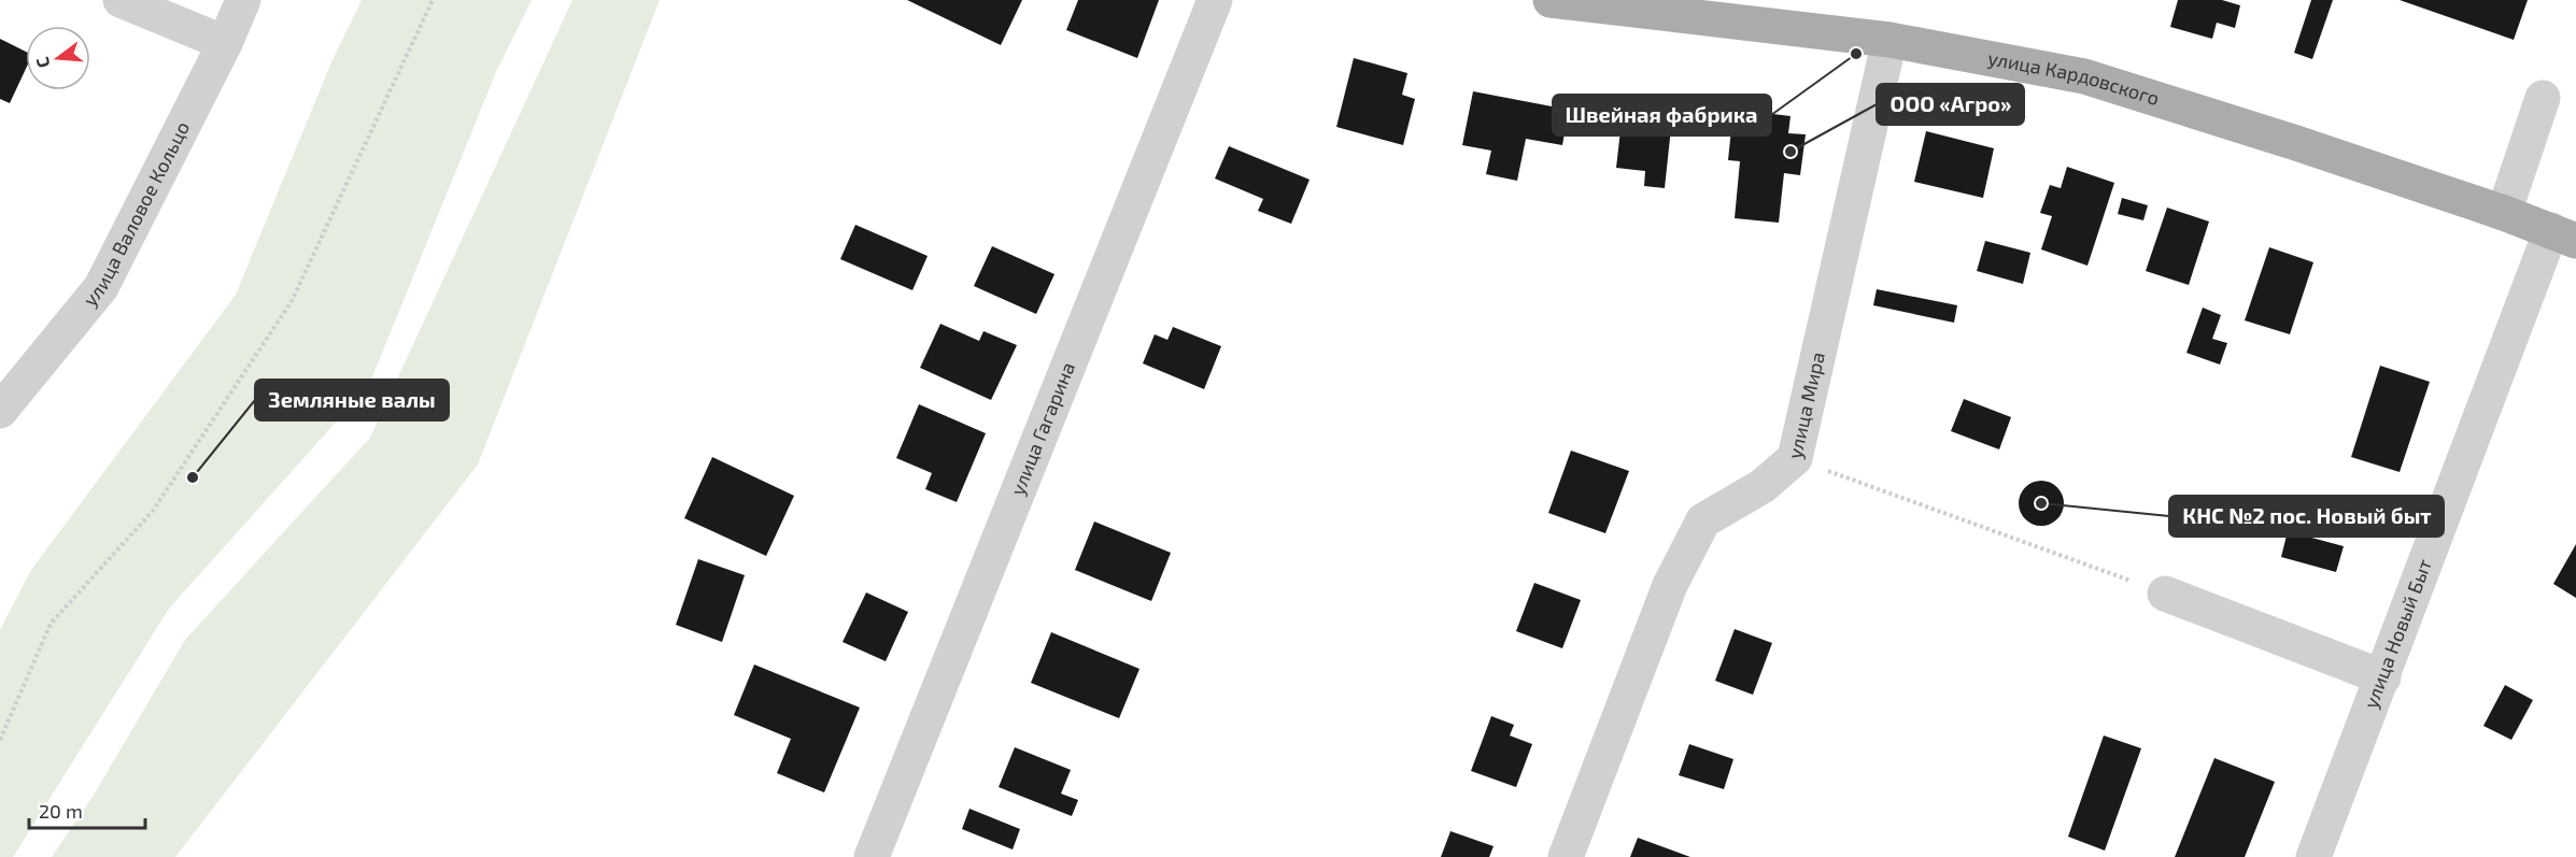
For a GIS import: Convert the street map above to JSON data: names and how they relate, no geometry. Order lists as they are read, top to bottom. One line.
{"streets":{"main road":["улица Кардовского"],"street":["улица Валовое Кольцо","улица Мира","улица Гагарина","улица Новый Быт"]},"crossings":[["улица Кардовского","улица Мира"],["улица Кардовского","улица Новый Быт"]],"places":["Швейная фабрика","ООО «Агро»","Земляные валы","КНС №2 пос. Новый быт"],"scale_bar":"20 m","north":"left"}
